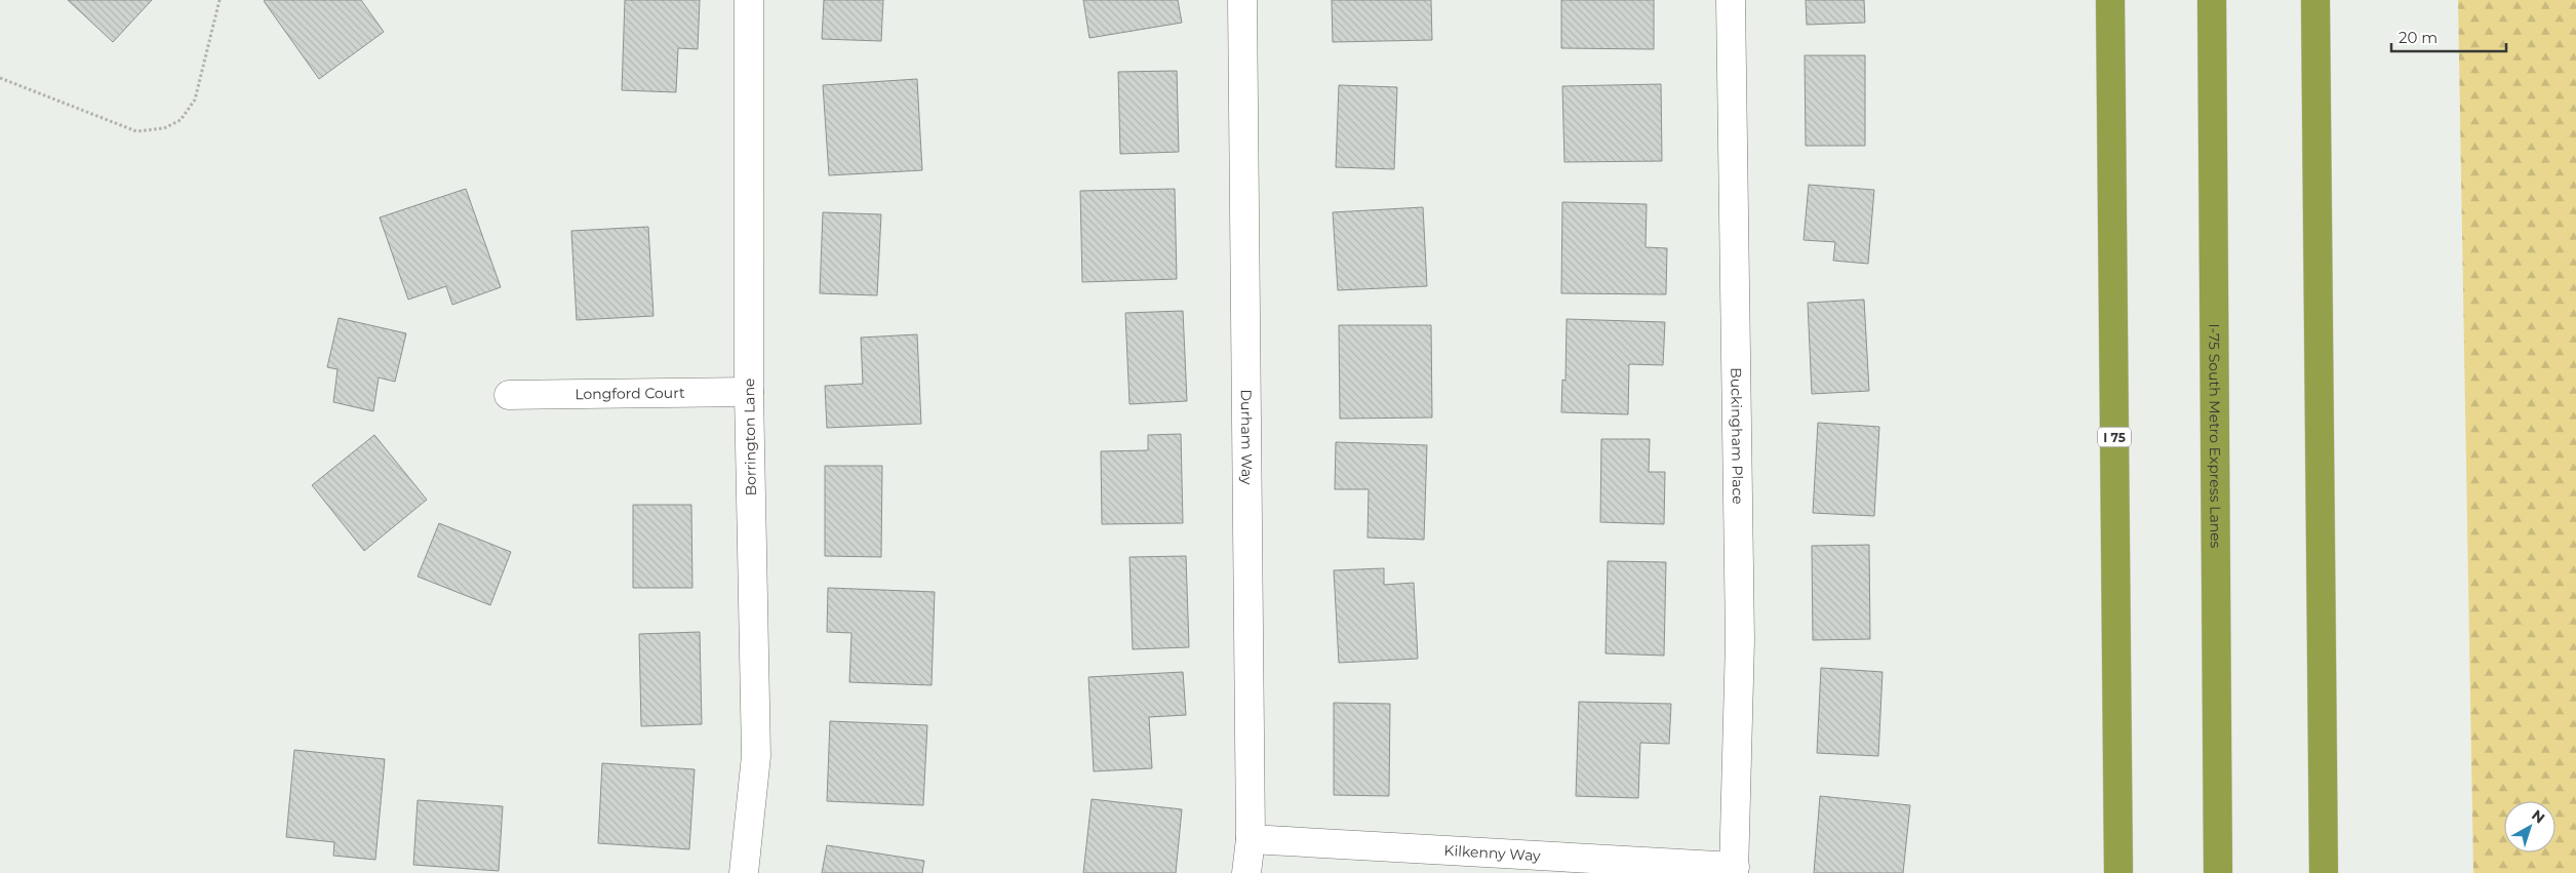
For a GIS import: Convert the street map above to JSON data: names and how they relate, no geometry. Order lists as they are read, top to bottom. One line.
{"streets":{"highway":["I 75","I-75 South Metro Express Lanes"],"street":["Longford Court","Borrington Lane","Durham Way","Buckingham Place","Kilkenny Way"]},"crossings":[["Longford Court","Borrington Lane"],["Durham Way","Kilkenny Way"],["Buckingham Place","Kilkenny Way"]],"scale_bar":"20 m","north":"top right"}
